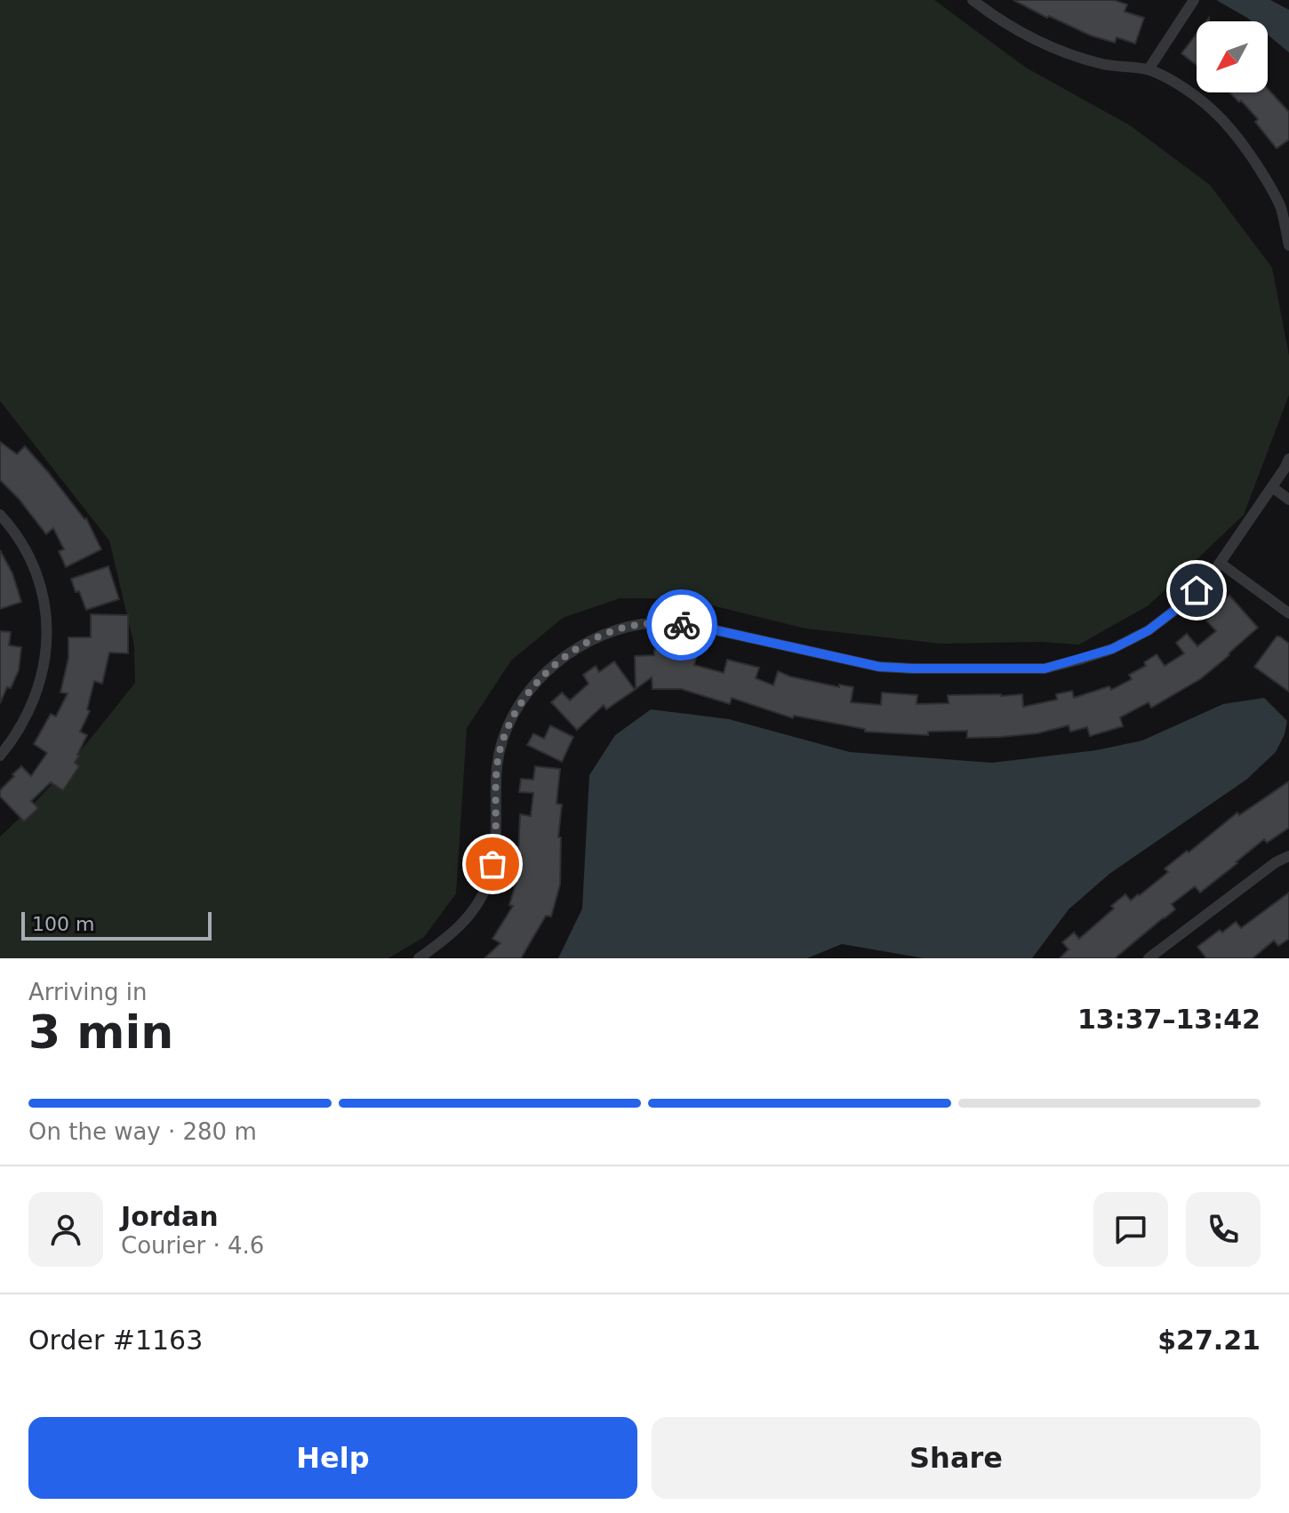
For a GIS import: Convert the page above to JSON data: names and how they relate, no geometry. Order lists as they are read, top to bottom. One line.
{"scale_bar":"100 m","north":"bottom left","page":{"scale":"100 m","heading":["3 min","Arriving in","13:37–13:42"],"panel":["Jordan","Courier · 4.6","Order #1163","$27.21"],"bar":"On the way · 280 m","buttons":["Help","Share"]}}
